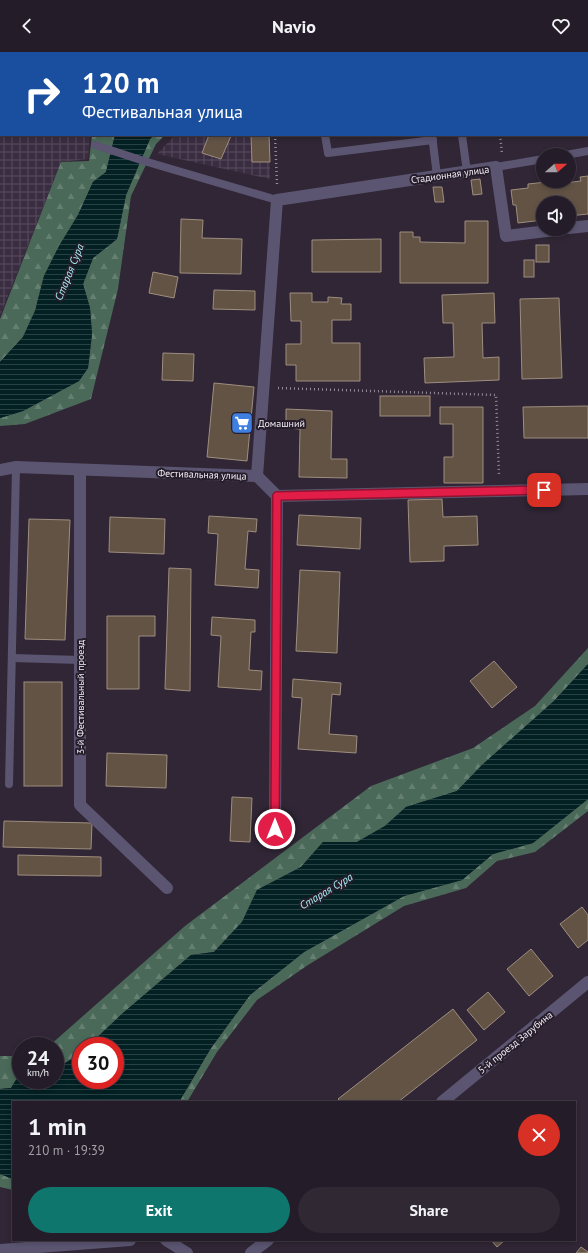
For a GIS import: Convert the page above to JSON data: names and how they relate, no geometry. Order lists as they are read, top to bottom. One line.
{"streets":{"street":["Стадионная улица","Фестивальная улица","3-й Фестивальный проезд","5-й проезд Зарубина"]},"crossings":[["Фестивальная улица","3-й Фестивальный проезд"]],"water":["Старая Сура"],"places":{"supermarket":["Домашний"]},"north":"right","page":{"header":"Navio","turn":["120 m","Фестивальная улица"],"speed":"24 km/h","limit":"30","heading":["1 min","210 m · 19:39"],"buttons":["Exit","Share"]}}
